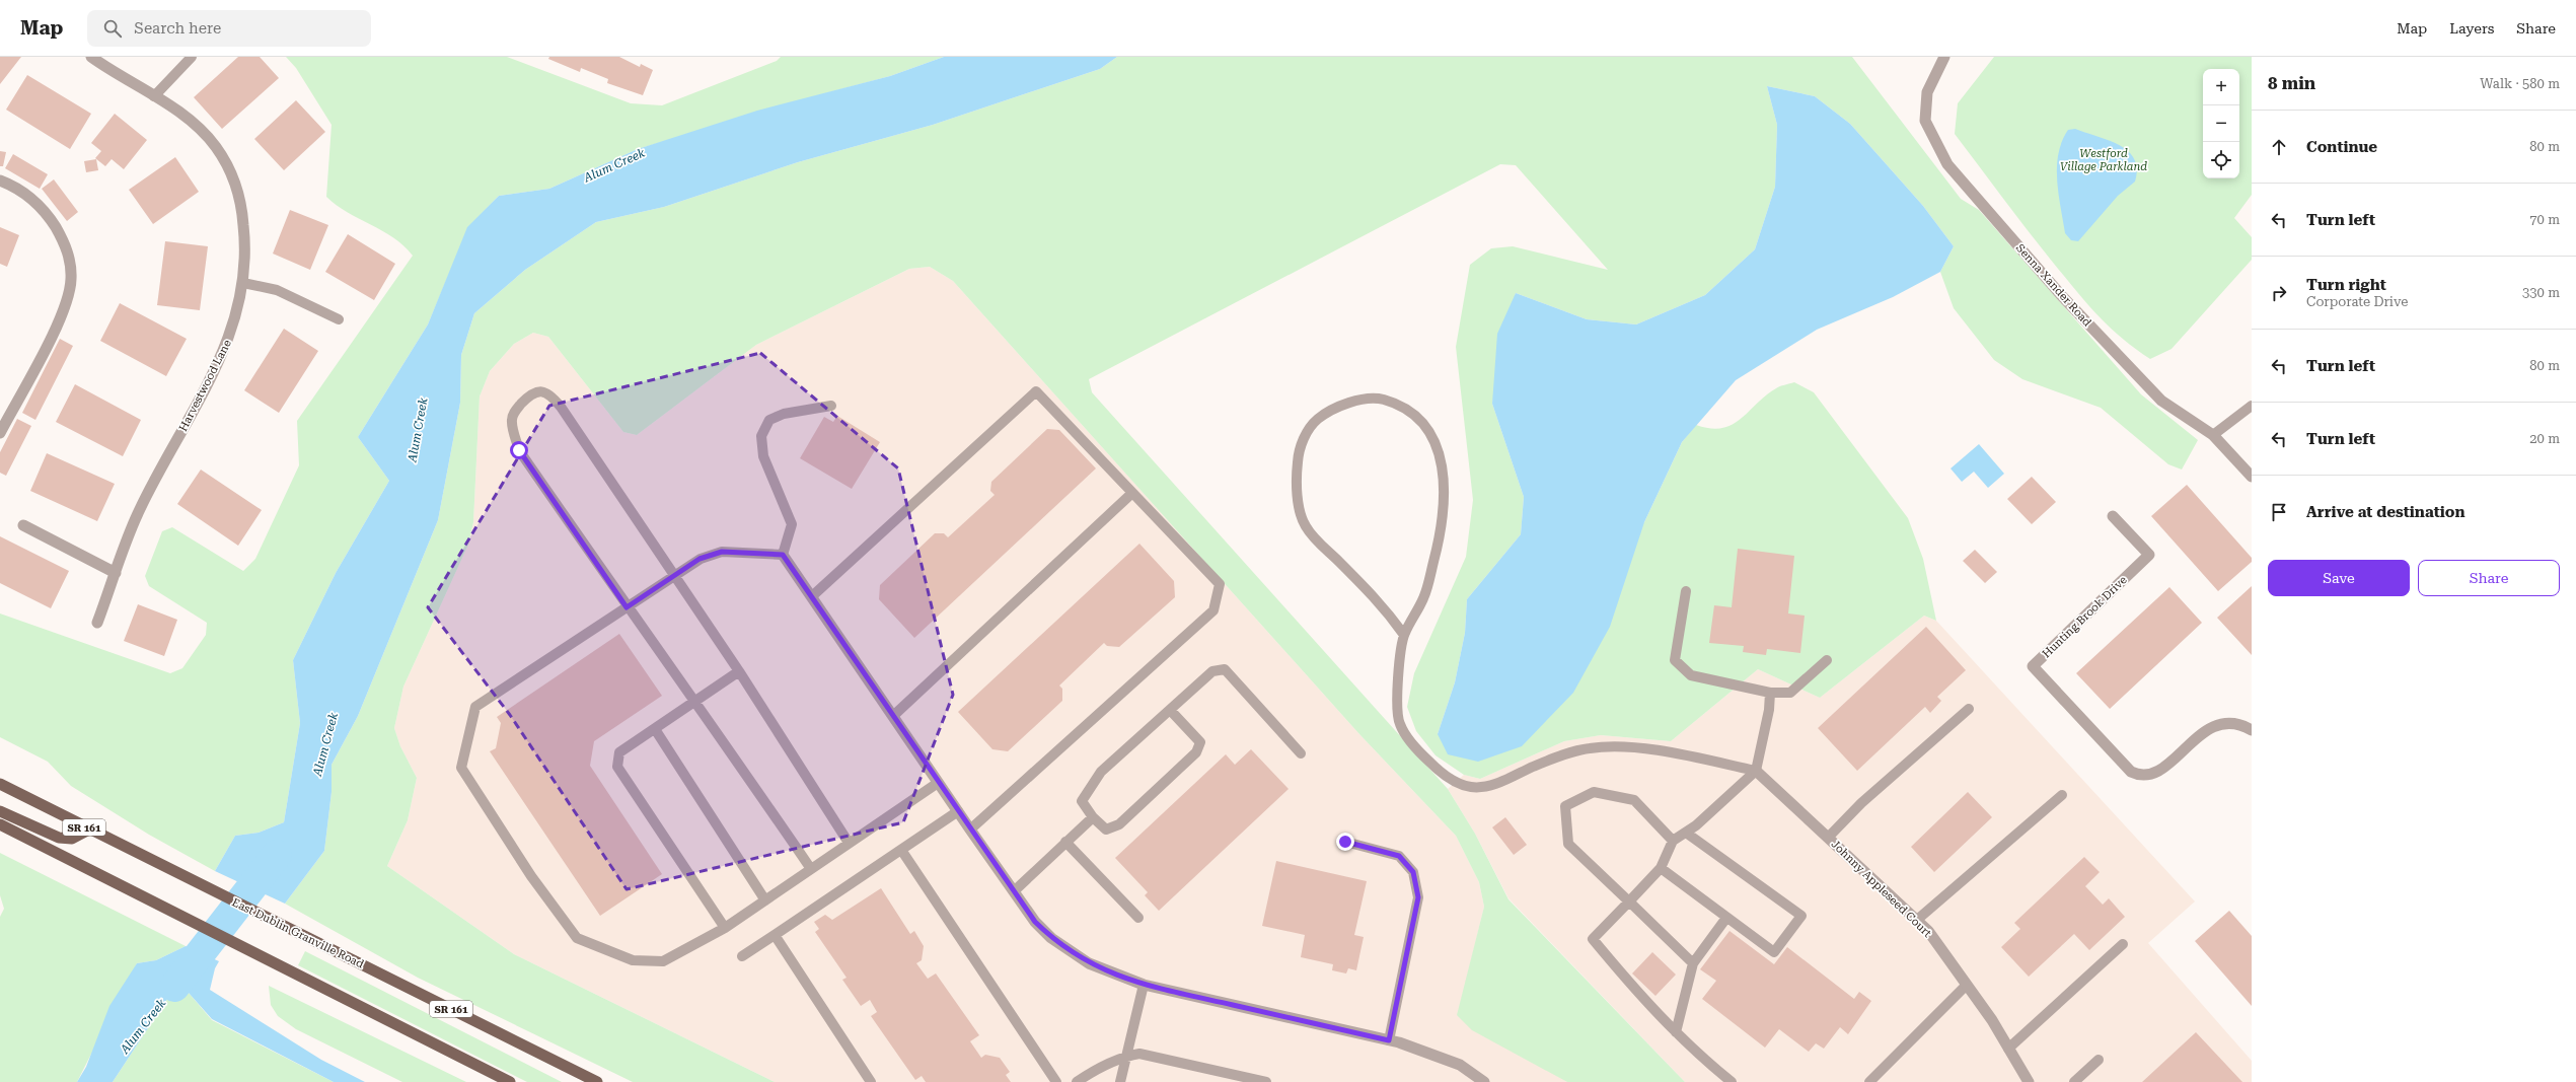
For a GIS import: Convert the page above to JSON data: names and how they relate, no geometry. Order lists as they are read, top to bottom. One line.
{"streets":{"main road":["SR 161","East Dublin Granville Road"],"street":["Senna Xander Road","Harvestwood Lane","Hunting Brook Drive","Johnny Appleseed Court"]},"water":["Alum Creek"],"parks":["Westford Village Parkland"],"page":{"header":"Map","search":"Search here","nav":["Map","Layers","Share"],"heading":["8 min","Walk · 580 m"],"map_buttons":["+","−"],"list":[["Continue","80 m"],["Turn left","70 m"],["Turn right","Corporate Drive","330 m"],["Turn left","80 m"],["Turn left","20 m"],"Arrive at destination"],"buttons":["Save","Share"]}}
